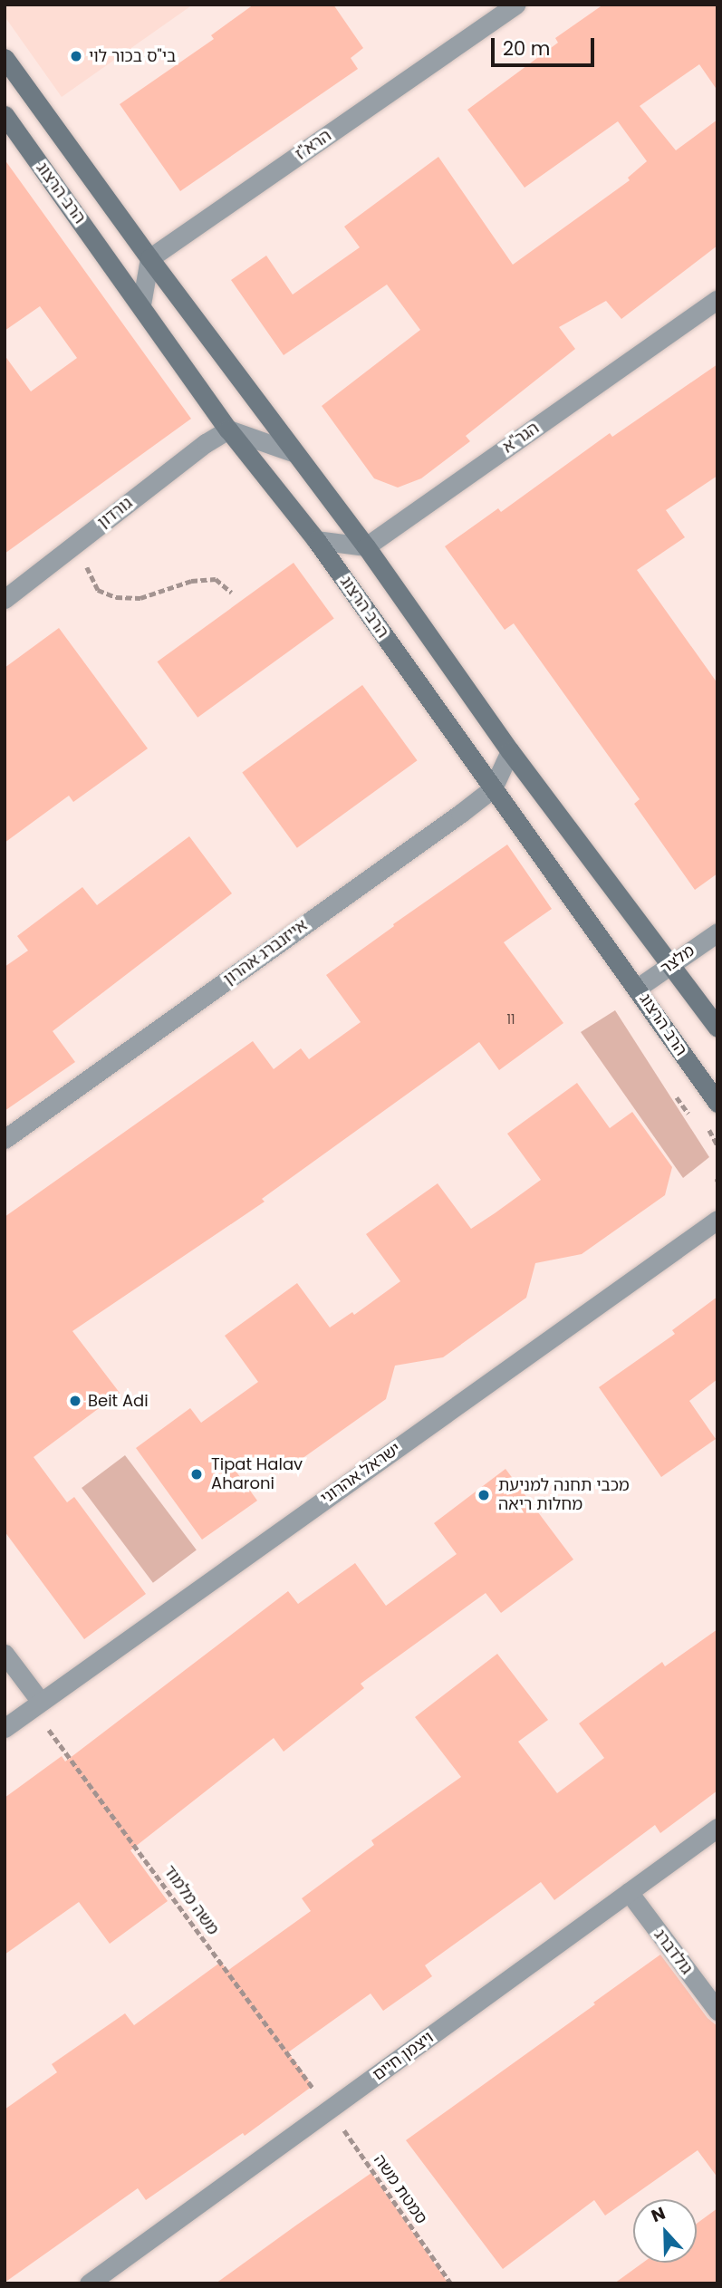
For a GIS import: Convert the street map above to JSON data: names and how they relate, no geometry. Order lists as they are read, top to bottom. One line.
{"streets":{"street":["הרא\"ז","הרב הרצוג","הגר\"א","גורדון","אייזנברג אהרון","מלצר","ישראל אהרוני","גולדברג","ויצמן חיים"],"path":["משה מלמוד","סמטת משה"]},"crossings":[["הרא\"ז","הרב הרצוג"],["הרב הרצוג","הגר\"א"],["הרב הרצוג","גורדון"],["הרב הרצוג","אייזנברג אהרון"],["הרב הרצוג","מלצר"],["ישראל אהרוני","משה מלמוד"],["משה מלמוד","ויצמן חיים"],["משה מלמוד","סמטת משה"],["גולדברג","ויצמן חיים"],["ויצמן חיים","סמטת משה"]],"places":["בי\"ס בכור לוי","Beit Adi","Tipat Halav Aharoni","מכבי תחנה למניעת מחלות ריאה"],"house_numbers":["11"],"scale_bar":"20 m","north":"top"}
